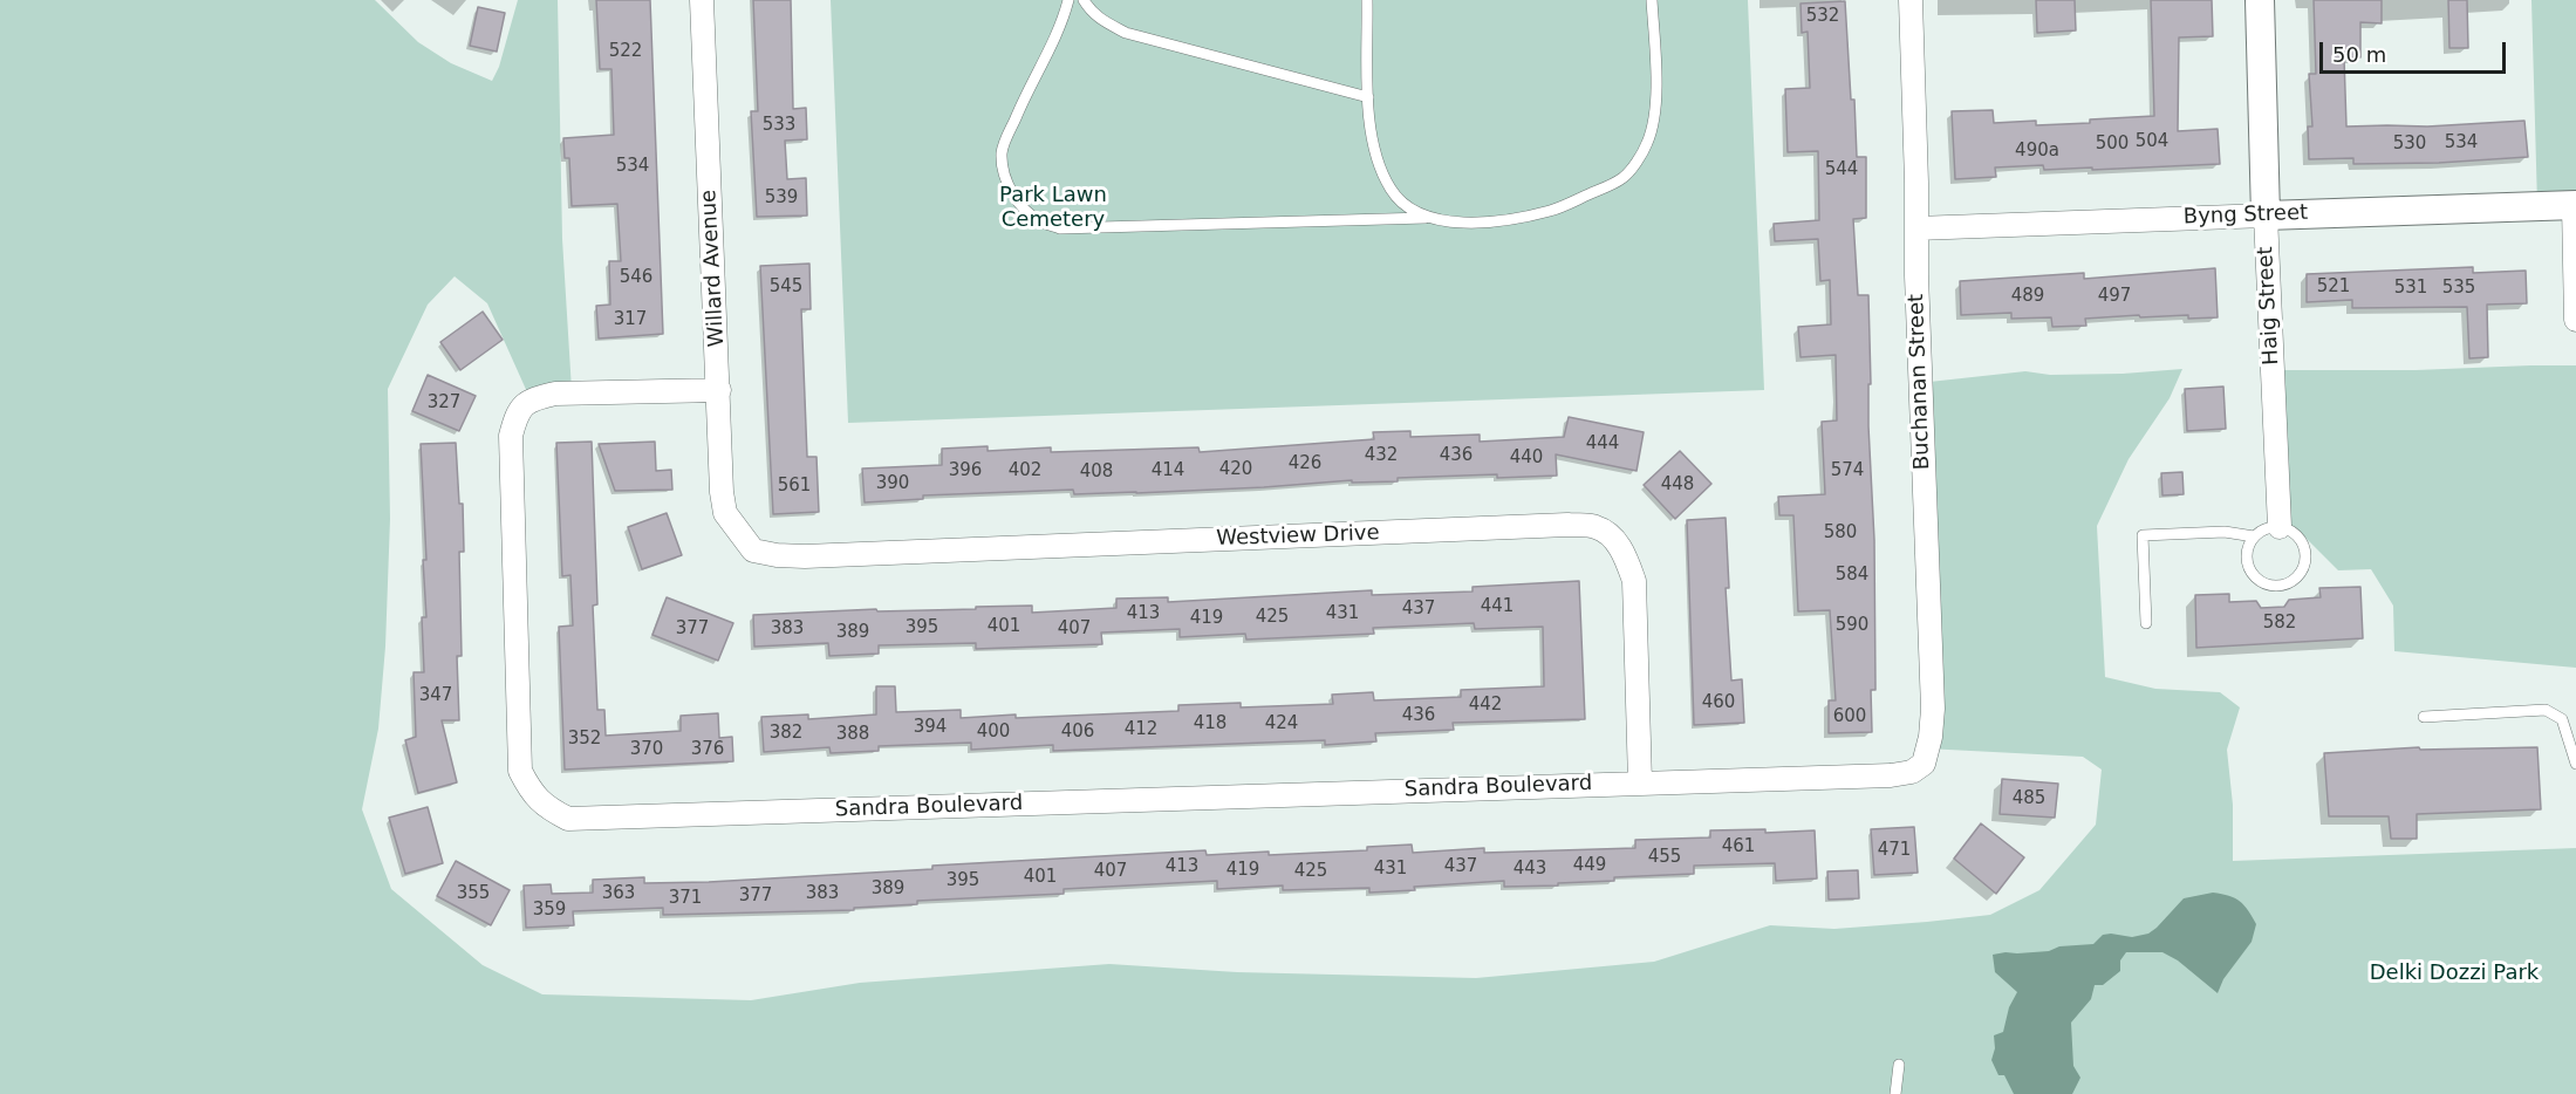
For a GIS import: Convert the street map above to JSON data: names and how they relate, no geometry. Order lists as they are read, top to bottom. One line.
{"streets":{"street":["Byng Street","Willard Avenue","Haig Street","Buchanan Street","Westview Drive","Sandra Boulevard"]},"crossings":[["Byng Street","Haig Street"],["Byng Street","Buchanan Street"],["Willard Avenue","Westview Drive"],["Willard Avenue","Sandra Boulevard"],["Buchanan Street","Sandra Boulevard"],["Westview Drive","Sandra Boulevard"]],"parks":["Park Lawn Cemetery","Delki Dozzi Park"],"house_numbers":["532","522","533","504","534","500","530","490a","534","544","539","546","545","521","531","535","489","497","317","327","444","432","436","440","426","420","396","402","414","574","408","390","448","561","580","584","441","437","413","431","425","419","582","590","401","395","377","383","407","389","347","460","442","436","600","418","424","394","412","400","406","382","388","352","370","376","485","461","471","455","449","413","437","431","443","419","407","425","401","395","389","355","363","383","377","371","359"],"scale_bar":"50 m"}
